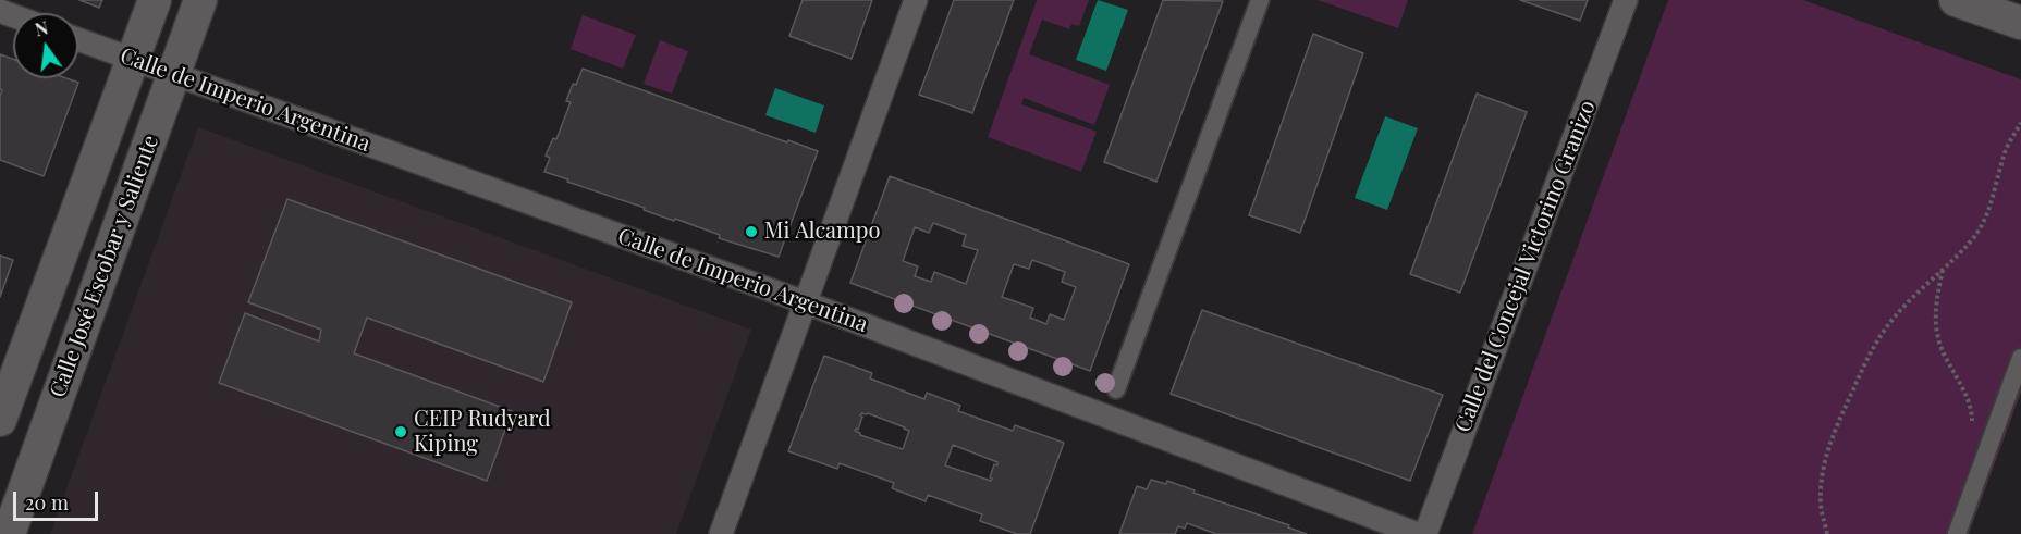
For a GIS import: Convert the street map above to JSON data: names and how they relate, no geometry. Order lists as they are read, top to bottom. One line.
{"streets":{"main road":["Calle José Escobar y Saliente"],"street":["Calle de Imperio Argentina","Calle del Concejal Victorino Granizo"]},"crossings":[["Calle de Imperio Argentina","Calle José Escobar y Saliente"]],"places":["Mi Alcampo","CEIP Rudyard Kiping"],"scale_bar":"20 m","north":"top"}
